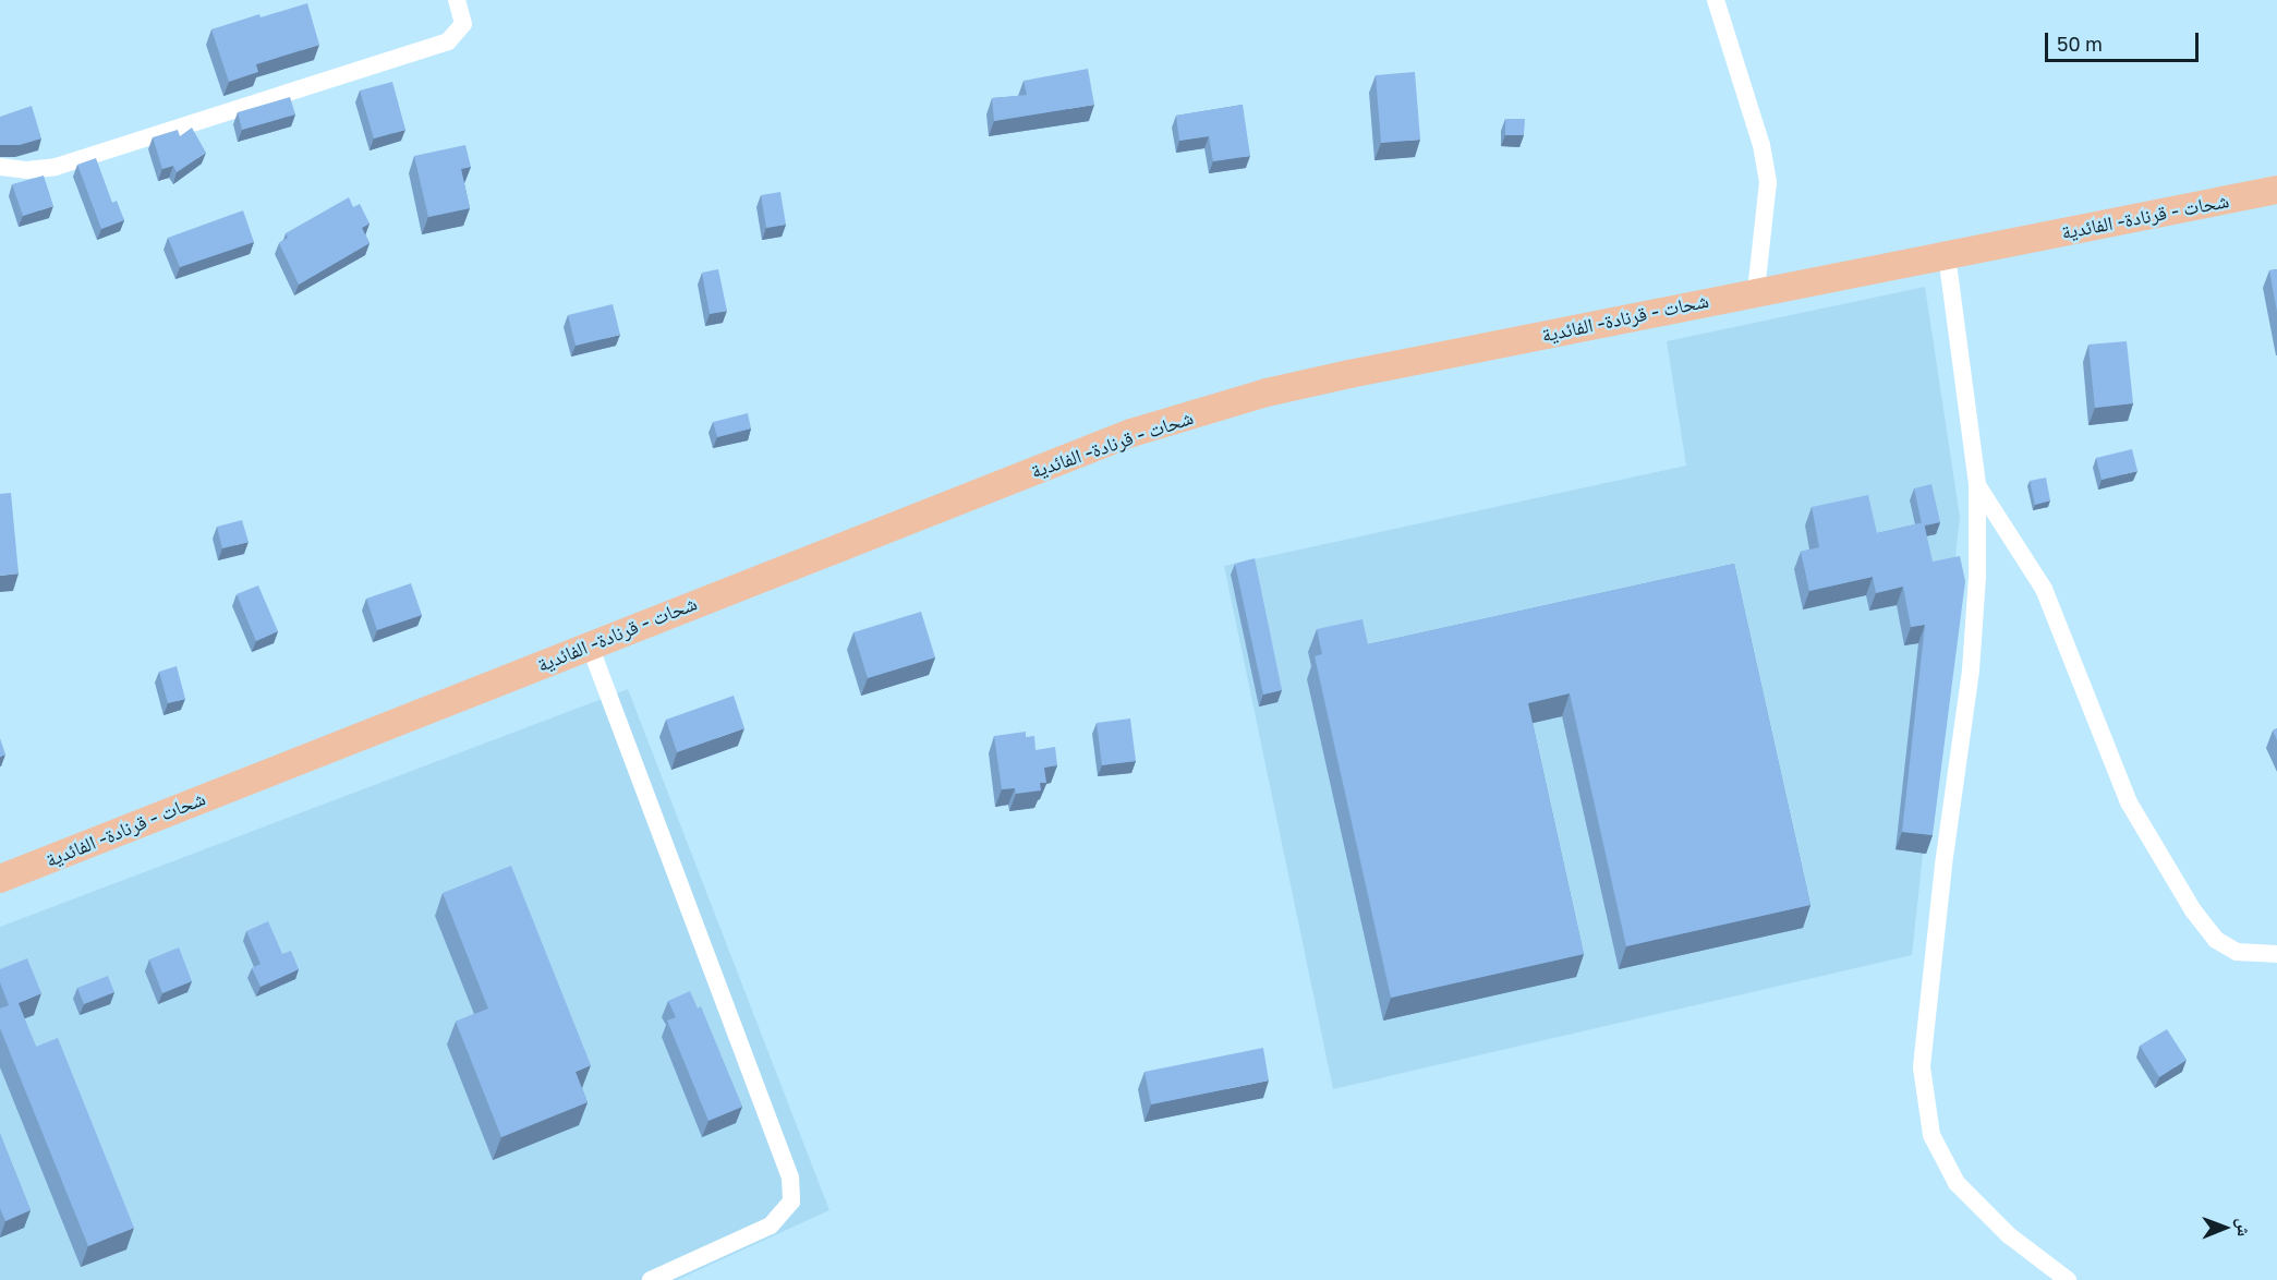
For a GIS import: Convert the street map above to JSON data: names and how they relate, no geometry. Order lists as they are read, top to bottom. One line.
{"streets":{"main road":["شحات - قرنادة- الفائدية"]},"scale_bar":"50 m","north":"right"}
